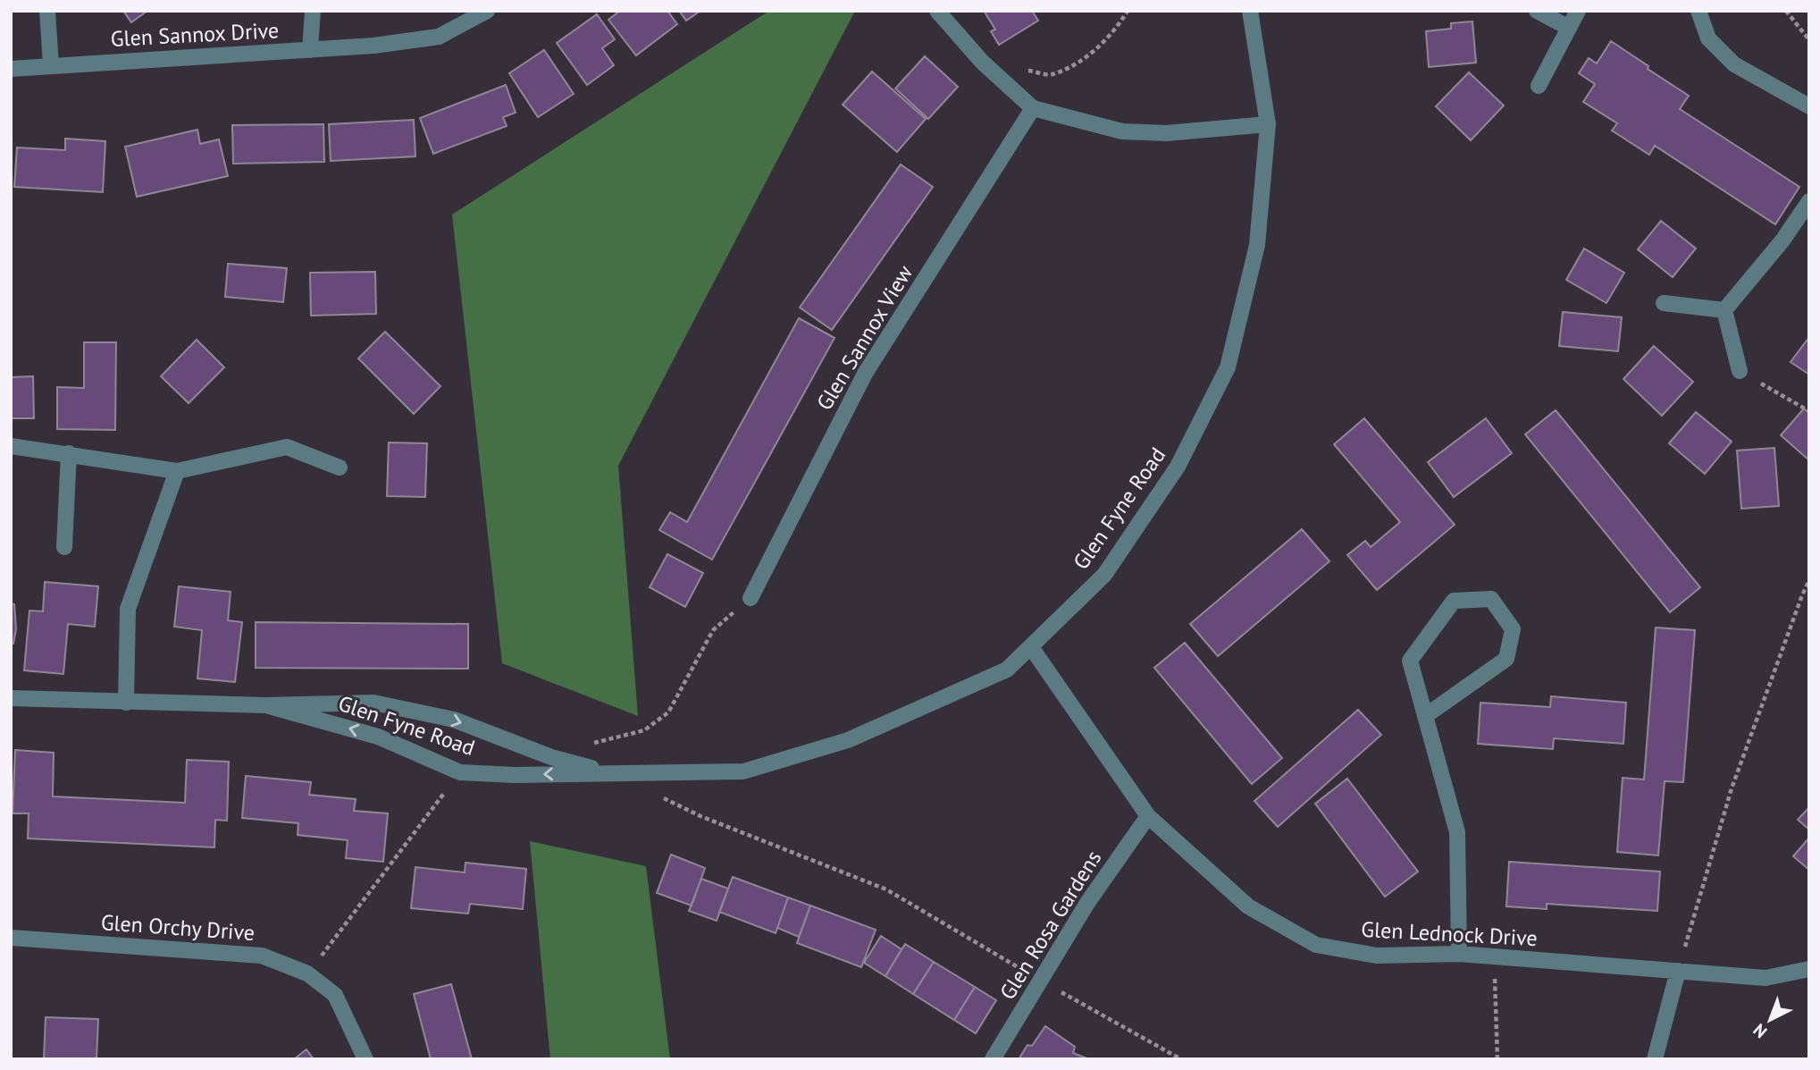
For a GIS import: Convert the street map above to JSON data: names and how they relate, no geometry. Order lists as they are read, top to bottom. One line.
{"streets":{"street":["Glen Sannox Drive","Glen Sannox View","Glen Fyne Road","Glen Rosa Gardens","Glen Orchy Drive","Glen Lednock Drive"]},"crossings":[["Glen Fyne Road","Glen Lednock Drive"],["Glen Rosa Gardens","Glen Lednock Drive"]],"north":"bottom left"}
